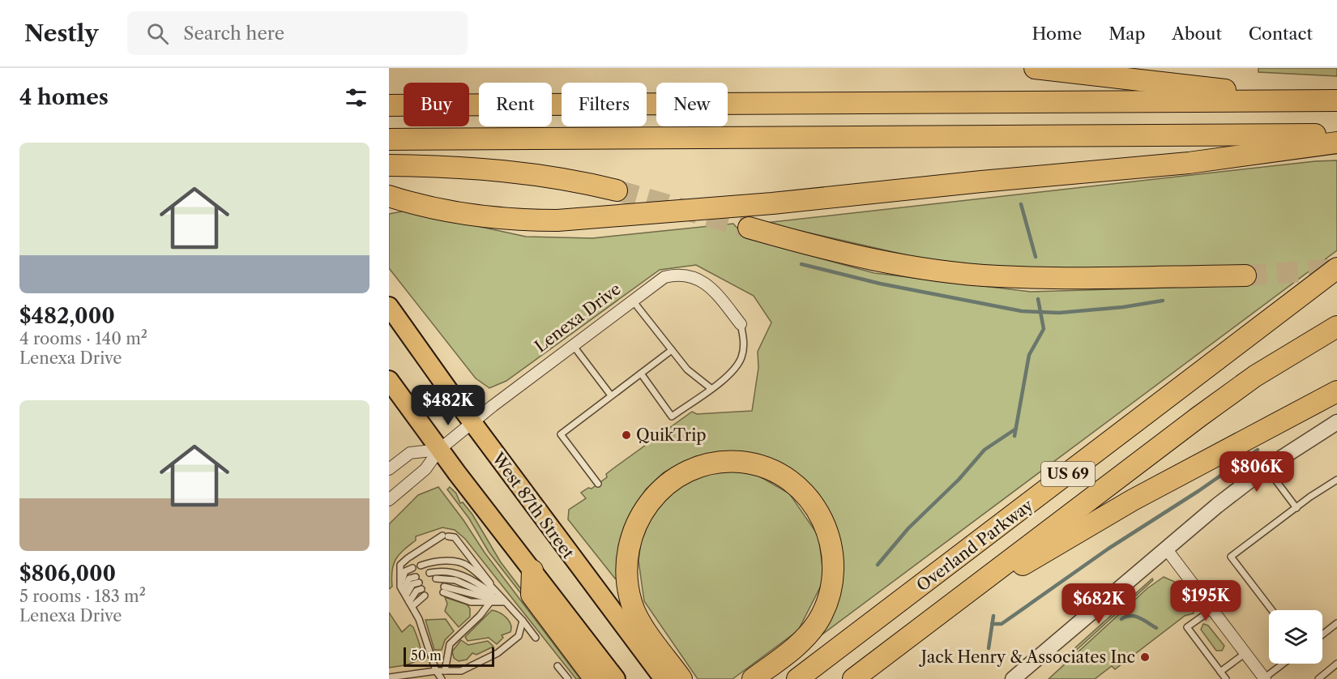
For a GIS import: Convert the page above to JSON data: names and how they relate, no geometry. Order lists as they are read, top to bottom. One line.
{"streets":{"highway":["US 69","Overland Parkway"],"main road":["West 87th Street"],"street":["Lenexa Drive"]},"crossings":[["Lenexa Drive","West 87th Street"],["US 69","Overland Parkway"]],"places":["QuikTrip","Jack Henry & Associates Inc"],"scale_bar":"50 m","page":{"header":"Nestly","search":"Search here","nav":["Home","Map","About","Contact"],"heading":"4 homes","chip":["Buy","Rent","Filters","New"],"list":[{"name":"$482,000","note":"4 rooms · 140 m² · Lenexa Drive"},{"name":"$806,000","note":"5 rooms · 183 m² · Lenexa Drive"}],"price":["$482K","$806K","$195K","$682K"],"scale":"50 m"}}
